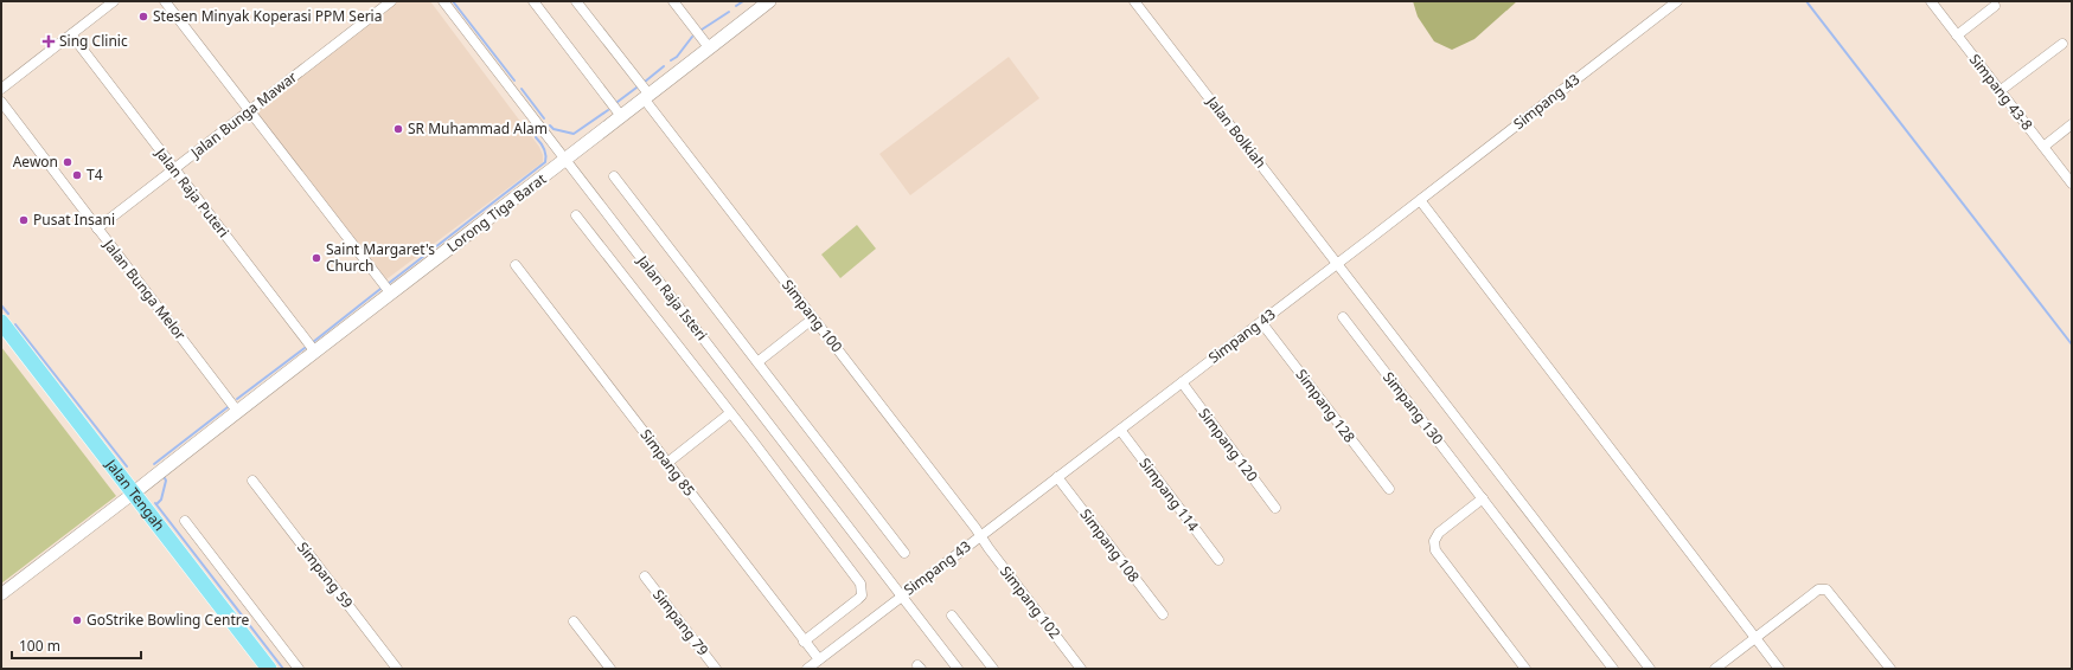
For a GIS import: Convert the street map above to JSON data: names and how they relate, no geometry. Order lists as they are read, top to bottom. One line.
{"streets":{"main road":["Lorong Tiga Barat","Jalan Tengah"],"street":["Simpang 43-8","Simpang 43","Jalan Bunga Mawar","Jalan Bolkiah","Jalan Raja Puteri","Jalan Bunga Melor","Jalan Raja Isteri","Simpang 100","Simpang 128","Simpang 130","Simpang 120","Simpang 85","Simpang 114","Simpang 108","Simpang 59","Simpang 102","Simpang 79"]},"crossings":[["Simpang 43","Jalan Bolkiah"],["Simpang 43","Jalan Raja Isteri"],["Simpang 43","Simpang 100"],["Simpang 43","Simpang 128"],["Simpang 43","Simpang 120"],["Simpang 43","Simpang 85"],["Simpang 43","Simpang 114"],["Simpang 43","Simpang 108"],["Simpang 43","Simpang 102"],["Jalan Bunga Mawar","Jalan Raja Puteri"],["Jalan Bunga Mawar","Jalan Bunga Melor"],["Jalan Raja Puteri","Lorong Tiga Barat"],["Lorong Tiga Barat","Jalan Bunga Melor"],["Lorong Tiga Barat","Jalan Raja Isteri"],["Lorong Tiga Barat","Simpang 100"],["Lorong Tiga Barat","Jalan Tengah"],["Simpang 100","Simpang 102"]],"places":{"other":["Stesen Minyak Koperasi PPM Seria","SR Muhammad Alam","Aewon","T4","Pusat Insani","Saint Margaret's Church","GoStrike Bowling Centre"],"health":["Sing Clinic"]},"scale_bar":"100 m"}
